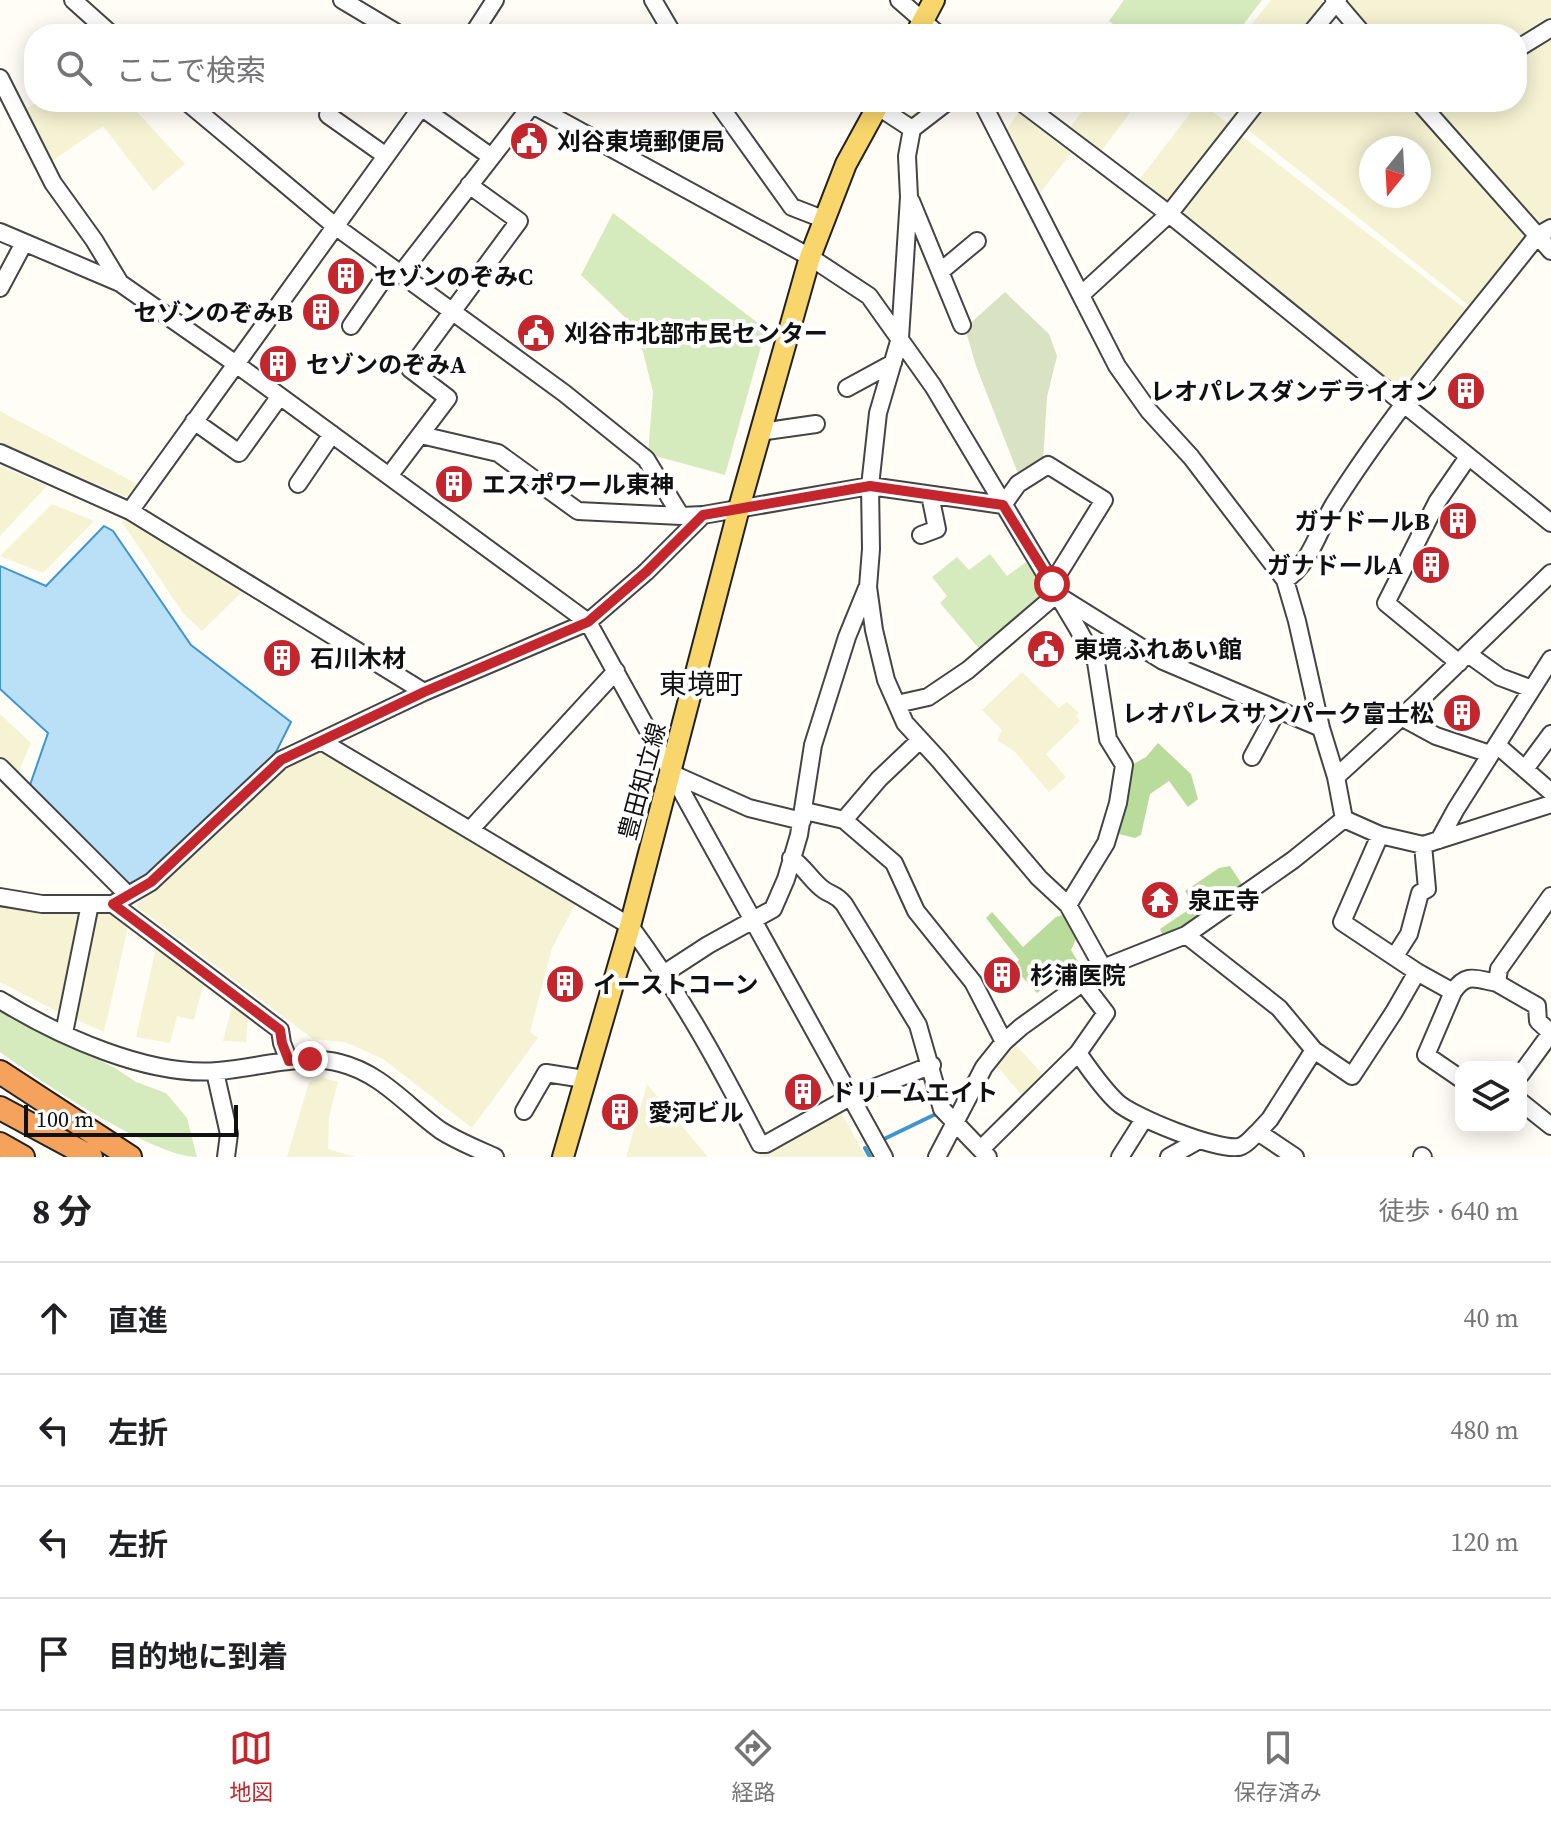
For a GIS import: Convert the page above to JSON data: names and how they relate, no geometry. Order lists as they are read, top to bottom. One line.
{"streets":{"main road":["豊田知立線"]},"districts":["東境町"],"places":{"public building":["刈谷東境郵便局","刈谷市北部市民センター","東境ふれあい館"],"building":["セゾンのぞみC","セゾンのぞみB","セゾンのぞみA","レオパレスダンデライオン","エスポワール東神","ガナドールB","ガナドールA","石川木材","レオパレスサンパーク富士松","杉浦医院","イーストコーン","ドリームエイト","愛河ビル"],"temple":["泉正寺"]},"scale_bar":"100 m","north":"bottom","page":{"search":"ここで検索","scale":"100 m","heading":["8 分","徒歩 · 640 m"],"list":[["直進","40 m"],["左折","480 m"],["左折","120 m"],"目的地に到着"],"nav":["地図","経路","保存済み"]}}
